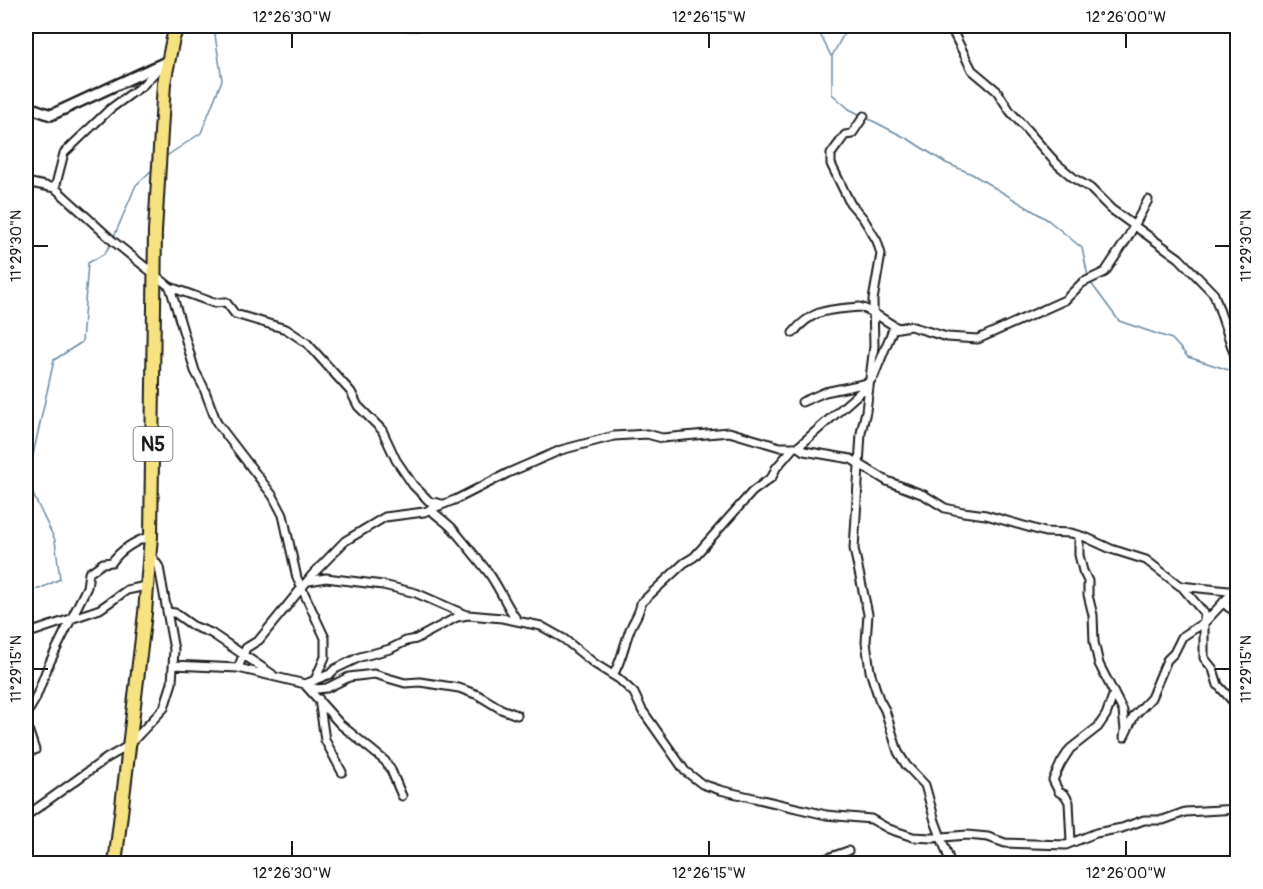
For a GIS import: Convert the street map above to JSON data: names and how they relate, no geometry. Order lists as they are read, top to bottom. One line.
{"streets":{"highway":["N5"]},"coordinates":["12°26'30\"W","12°26'15\"W","12°26'00\"W","11°29'30\"N","11°29'15\"N"]}
